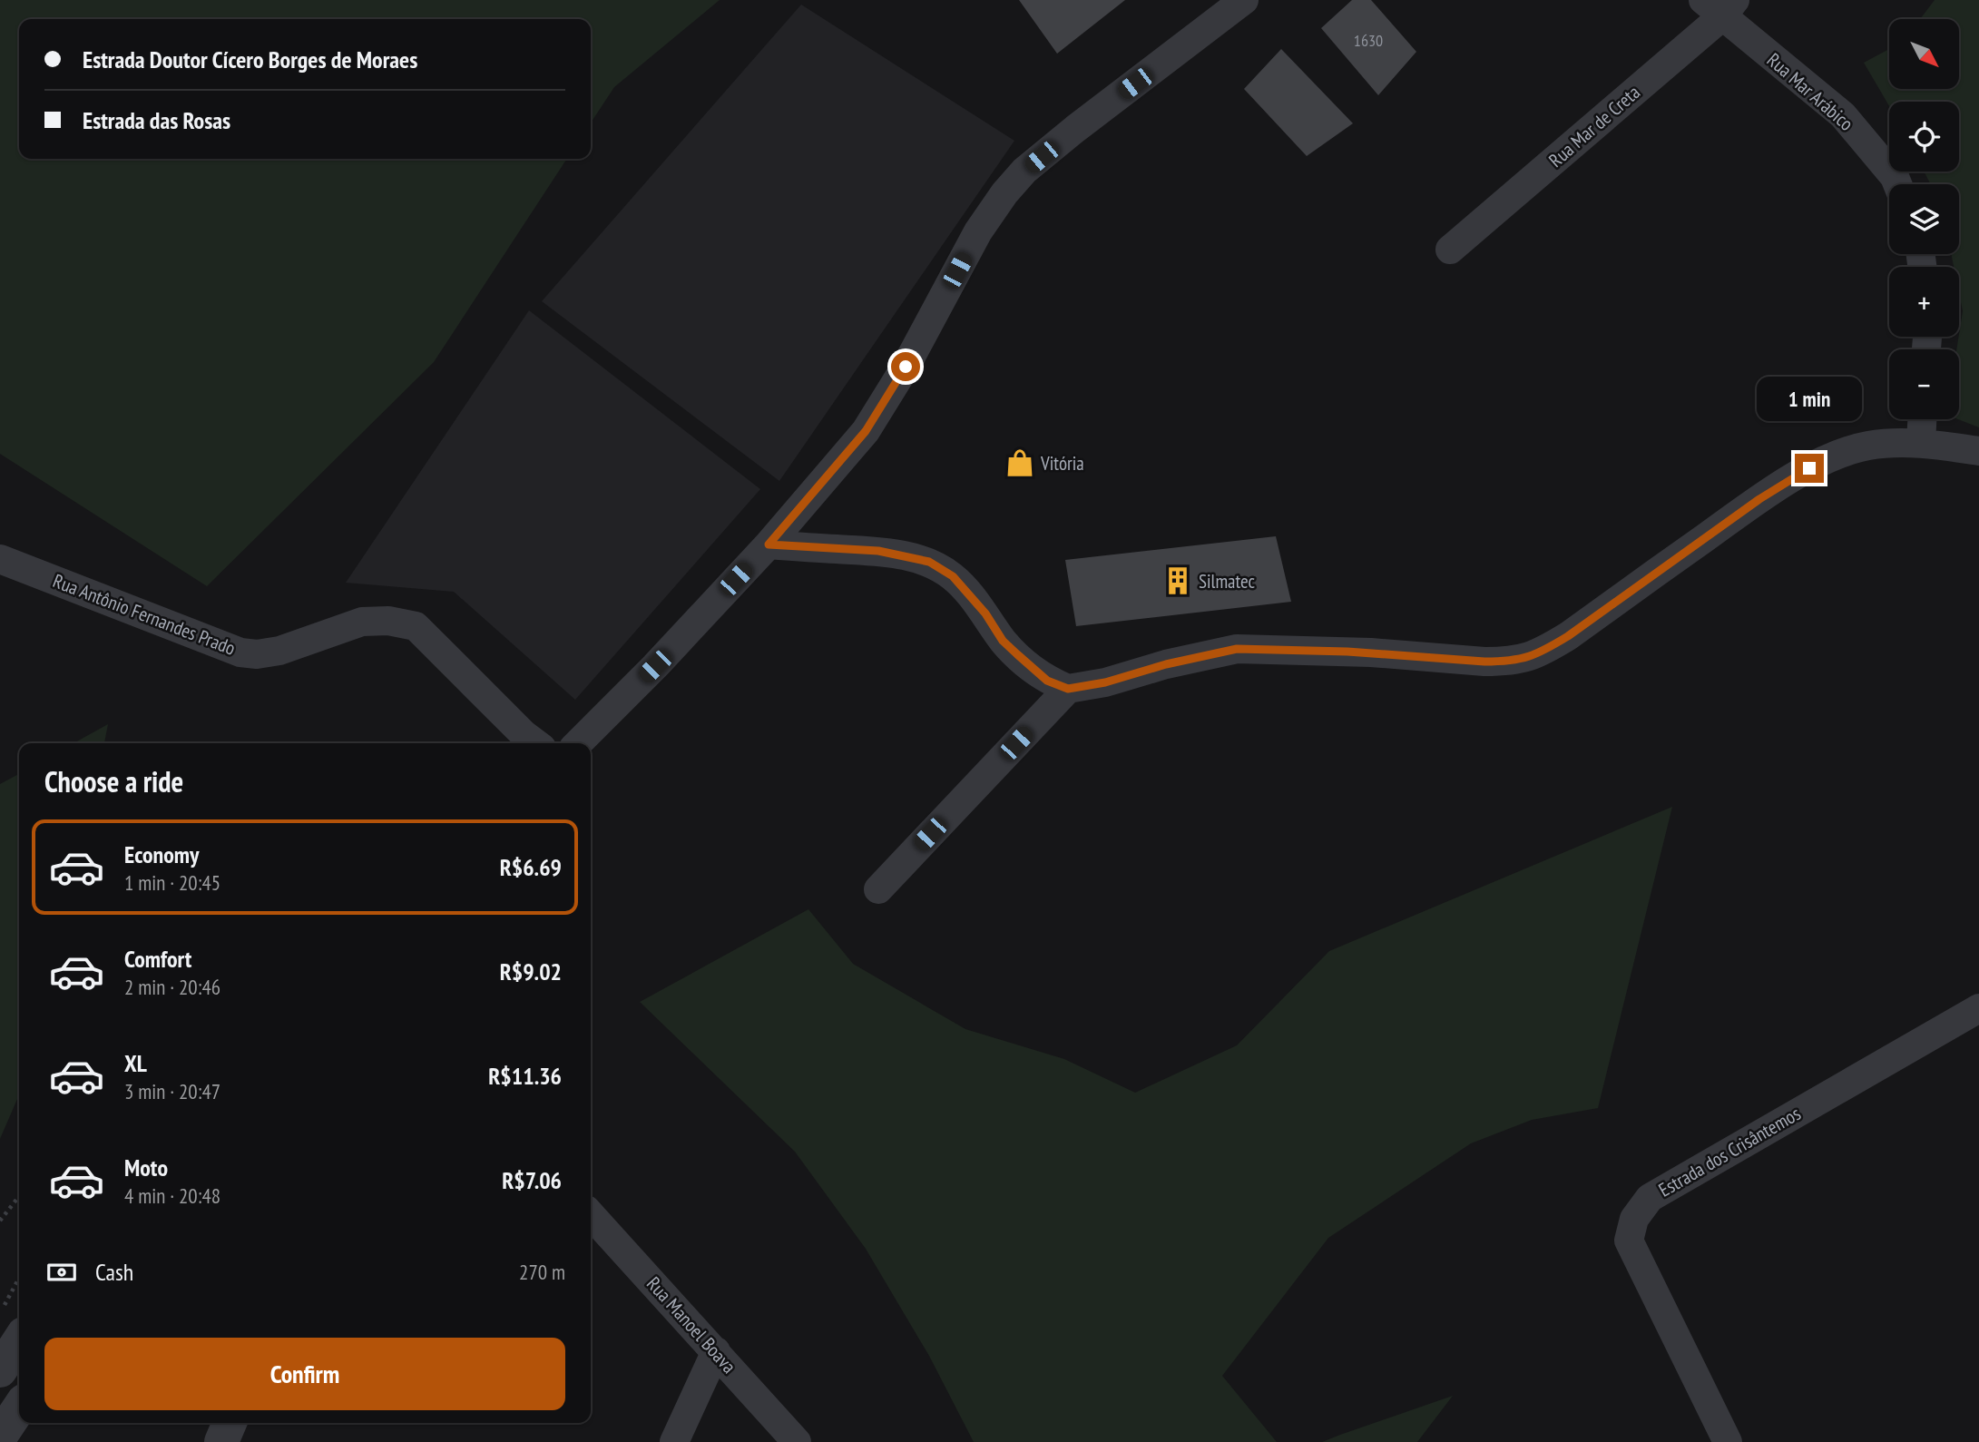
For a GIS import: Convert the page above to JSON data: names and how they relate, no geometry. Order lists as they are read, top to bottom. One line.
{"streets":{"street":["Rua Mar Arábico","Rua Mar de Creta","Rua Antônio Fernandes Prado","Estrada dos Crisântemos","Rua Manoel Boava"]},"crossings":[["Rua Mar Arábico","Rua Mar de Creta"]],"places":{"shop":["Vitória"],"building":["Silmatec"]},"house_numbers":["1630"],"north":"bottom right","page":{"map_buttons":["+","−"],"banner":["Estrada Doutor Cícero Borges de Moraes","Estrada das Rosas"],"bubble":"1 min","heading":"Choose a ride","list":[{"name":"Economy","note":"1 min · 20:45","value":"R$6.69"},{"name":"Comfort","note":"2 min · 20:46","value":"R$9.02"},{"name":"XL","note":"3 min · 20:47","value":"R$11.36"},{"name":"Moto","note":"4 min · 20:48","value":"R$7.06"}],"pay":["Cash","270 m"],"buttons":"Confirm"}}
